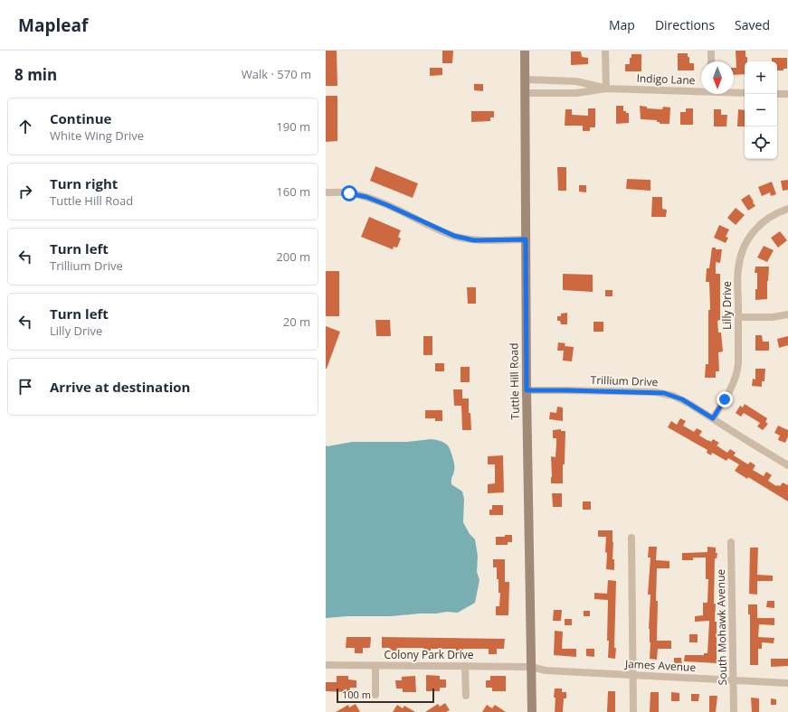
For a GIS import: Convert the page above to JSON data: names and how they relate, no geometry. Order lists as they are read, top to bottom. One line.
{"streets":{"main road":["Tuttle Hill Road"],"street":["Indigo Lane","Lilly Drive","Trillium Drive","South Mohawk Avenue","Colony Park Drive","James Avenue"]},"crossings":[["Indigo Lane","Tuttle Hill Road"],["Lilly Drive","Trillium Drive"],["Tuttle Hill Road","Trillium Drive"],["Tuttle Hill Road","Colony Park Drive"],["Tuttle Hill Road","James Avenue"],["South Mohawk Avenue","James Avenue"],["Colony Park Drive","James Avenue"]],"scale_bar":"100 m","north":"bottom","page":{"header":"Mapleaf","nav":["Map","Directions","Saved"],"heading":["8 min","Walk · 570 m"],"map_buttons":["+","−"],"list":[["Continue","White Wing Drive","190 m"],["Turn right","Tuttle Hill Road","160 m"],["Turn left","Trillium Drive","200 m"],["Turn left","Lilly Drive","20 m"],"Arrive at destination"],"scale":"100 m"}}
